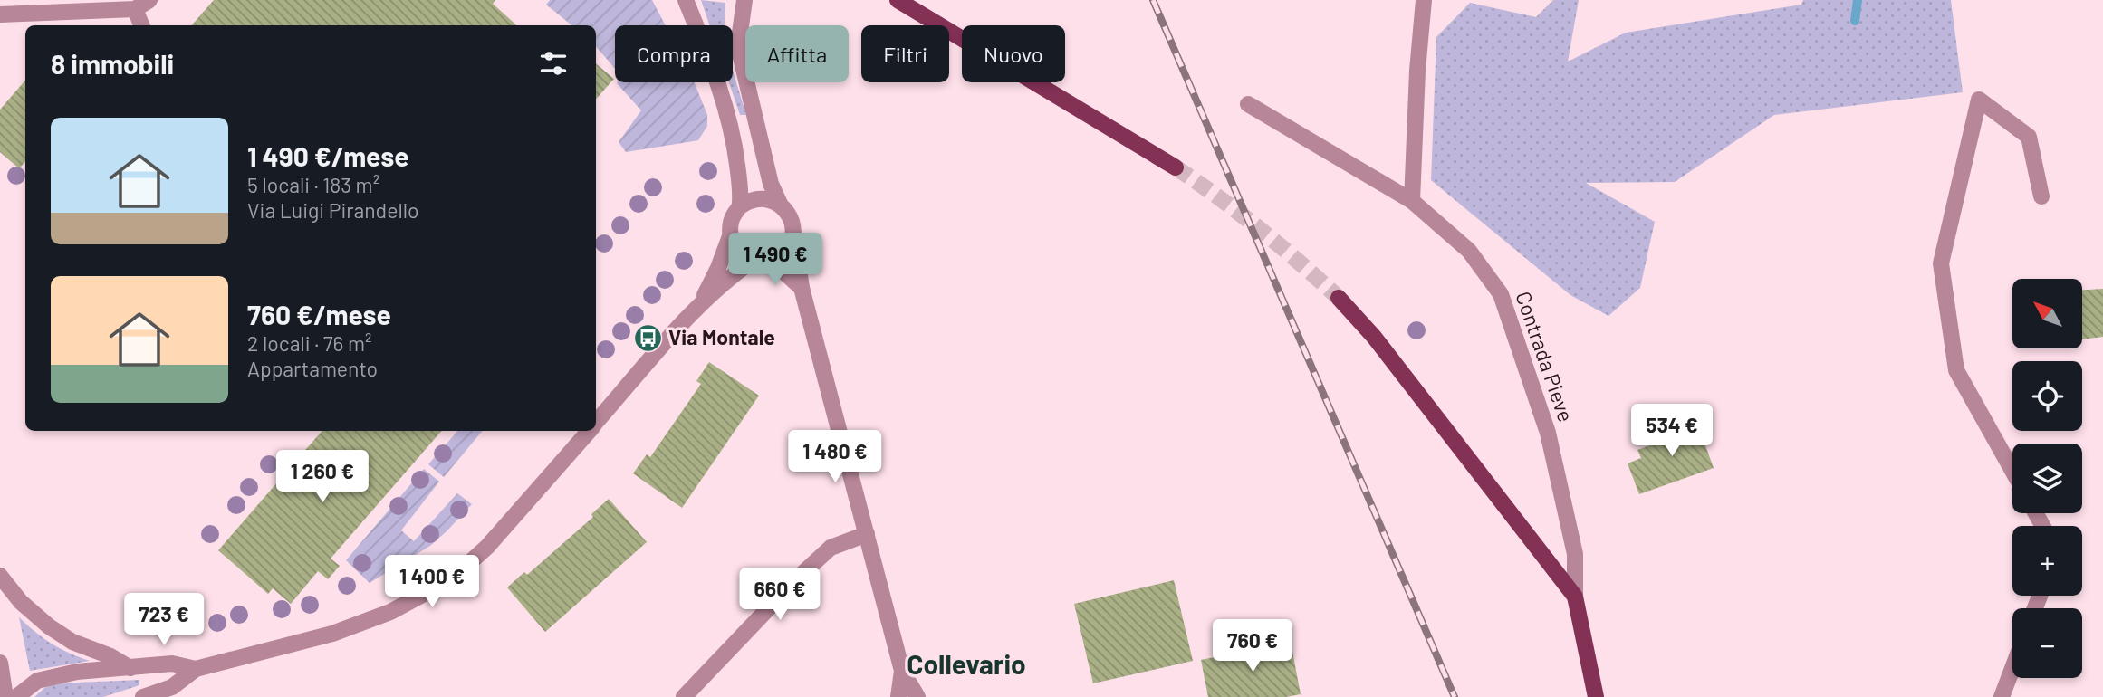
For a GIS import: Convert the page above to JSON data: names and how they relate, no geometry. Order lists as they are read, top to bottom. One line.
{"streets":{"main road":["Contrada Pieve"]},"districts":["Collevario"],"places":{"bus stop":["Via Montale"]},"north":"top left","page":{"chip":["Compra","Affitta","Filtri","Nuovo"],"heading":"8 immobili","list":[{"name":"1 490 €/mese","note":"5 locali · 183 m² · Via Luigi Pirandello"},{"name":"760 €/mese","note":"2 locali · 76 m² · Appartamento"}],"price":["1 490 €","534 €","1 480 €","1 260 €","1 400 €","660 €","723 €","760 €"],"map_buttons":["+","−"]}}
